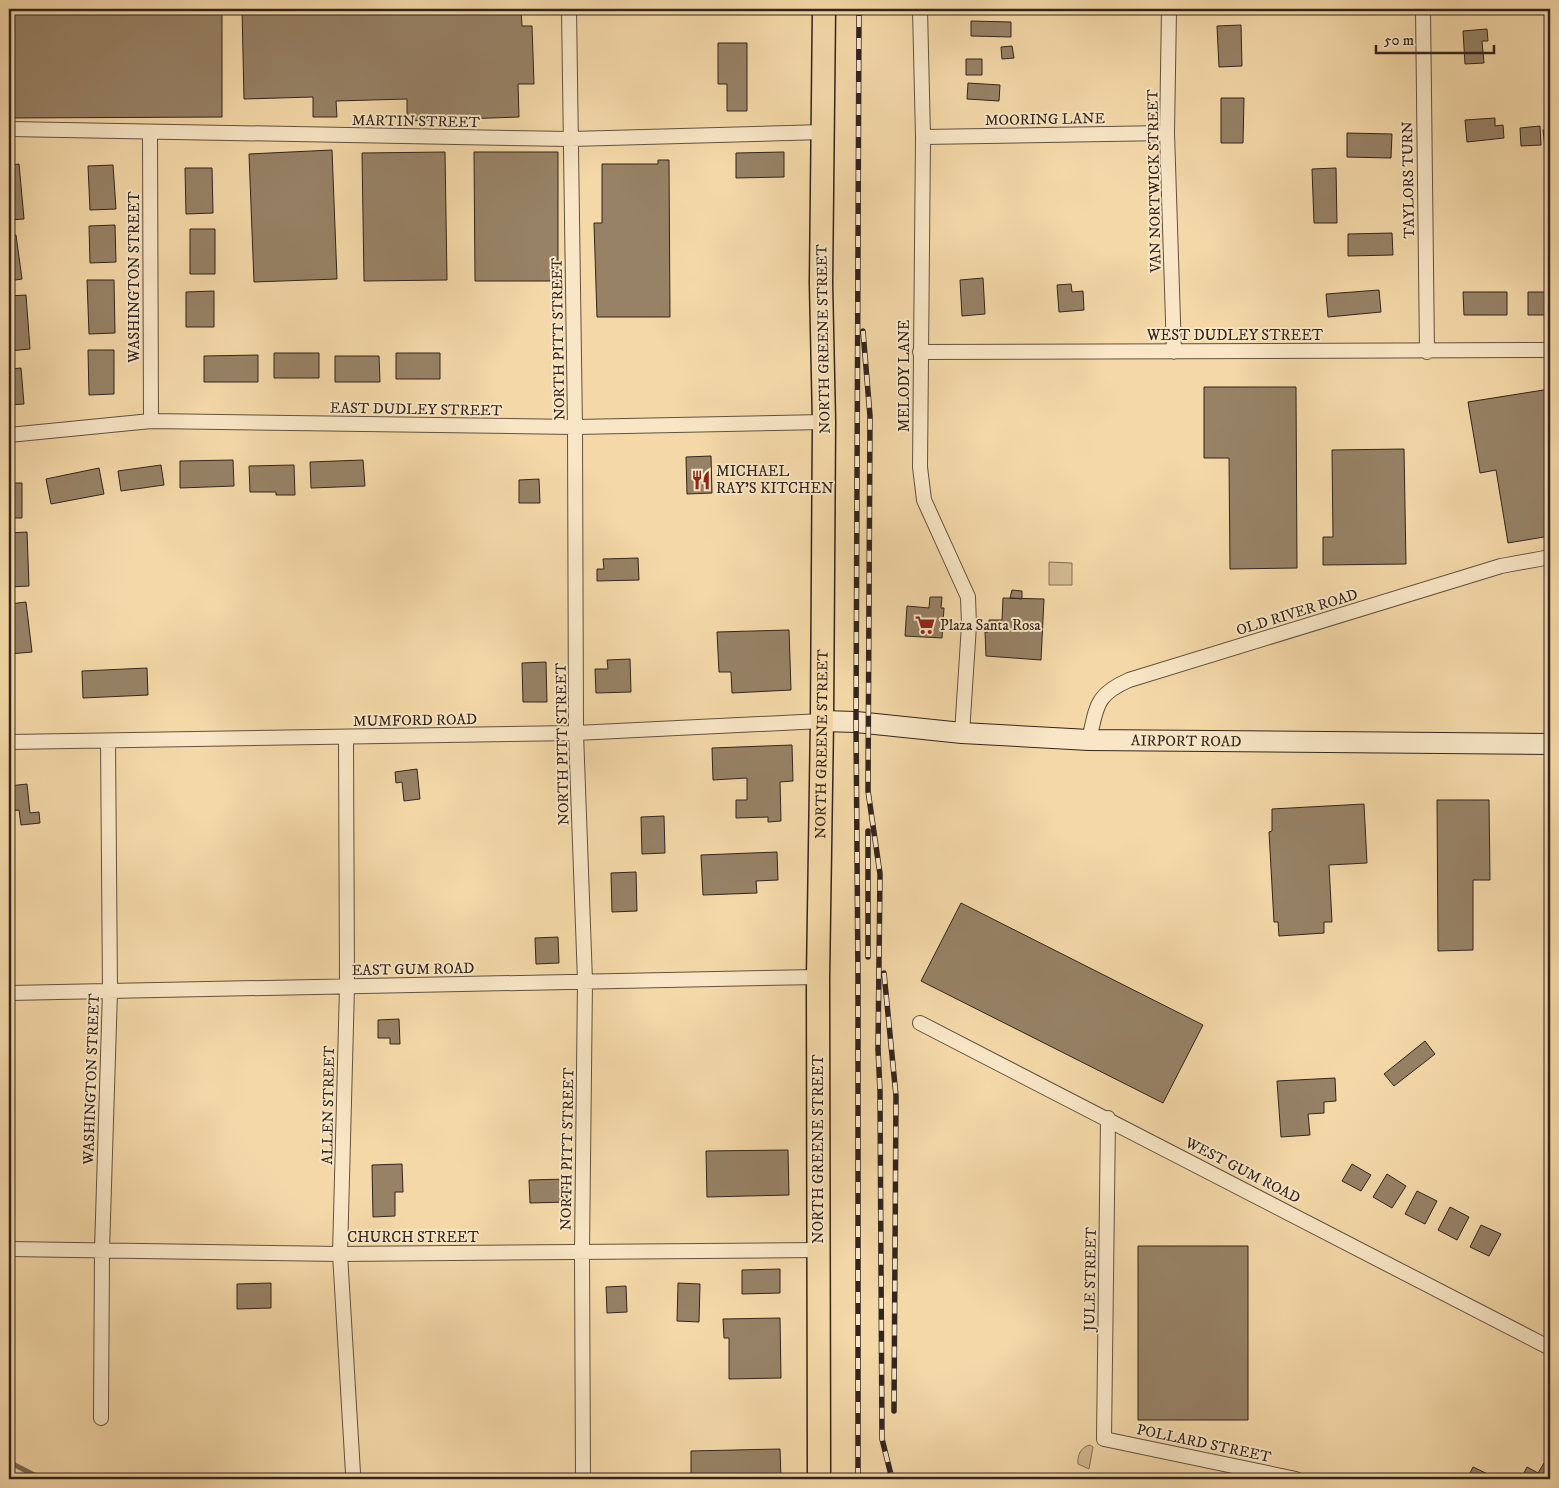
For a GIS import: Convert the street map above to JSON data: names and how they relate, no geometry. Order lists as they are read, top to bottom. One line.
{"streets":{"main road":["NORTH GREENE STREET"],"street":["MOORING LANE","MARTIN STREET","TAYLORS TURN","VAN NORTWICK STREET","WASHINGTON STREET","WEST DUDLEY STREET","NORTH PITT STREET","MELODY LANE","EAST DUDLEY STREET","OLD RIVER ROAD","MUMFORD ROAD","AIRPORT ROAD","EAST GUM ROAD","ALLEN STREET","WEST GUM ROAD","CHURCH STREET","JULE STREET","POLLARD STREET"]},"crossings":[["MOORING LANE","VAN NORTWICK STREET"],["MOORING LANE","MELODY LANE"],["MARTIN STREET","WASHINGTON STREET"],["MARTIN STREET","NORTH PITT STREET"],["MARTIN STREET","NORTH GREENE STREET"],["TAYLORS TURN","WEST DUDLEY STREET"],["VAN NORTWICK STREET","WEST DUDLEY STREET"],["WASHINGTON STREET","EAST DUDLEY STREET"],["WASHINGTON STREET","MUMFORD ROAD"],["WASHINGTON STREET","EAST GUM ROAD"],["WASHINGTON STREET","CHURCH STREET"],["WEST DUDLEY STREET","MELODY LANE"],["NORTH PITT STREET","EAST DUDLEY STREET"],["NORTH PITT STREET","MUMFORD ROAD"],["NORTH PITT STREET","EAST GUM ROAD"],["NORTH PITT STREET","CHURCH STREET"],["NORTH GREENE STREET","EAST DUDLEY STREET"],["NORTH GREENE STREET","MUMFORD ROAD"],["NORTH GREENE STREET","AIRPORT ROAD"],["NORTH GREENE STREET","EAST GUM ROAD"],["NORTH GREENE STREET","CHURCH STREET"],["MELODY LANE","AIRPORT ROAD"],["OLD RIVER ROAD","AIRPORT ROAD"],["MUMFORD ROAD","AIRPORT ROAD"],["MUMFORD ROAD","ALLEN STREET"],["EAST GUM ROAD","ALLEN STREET"],["ALLEN STREET","CHURCH STREET"],["WEST GUM ROAD","JULE STREET"],["JULE STREET","POLLARD STREET"]],"places":{"restaurant":["MICHAEL RAY'S KITCHEN"],"supermarket":["Plaza Santa Rosa"]},"scale_bar":"50 m"}
